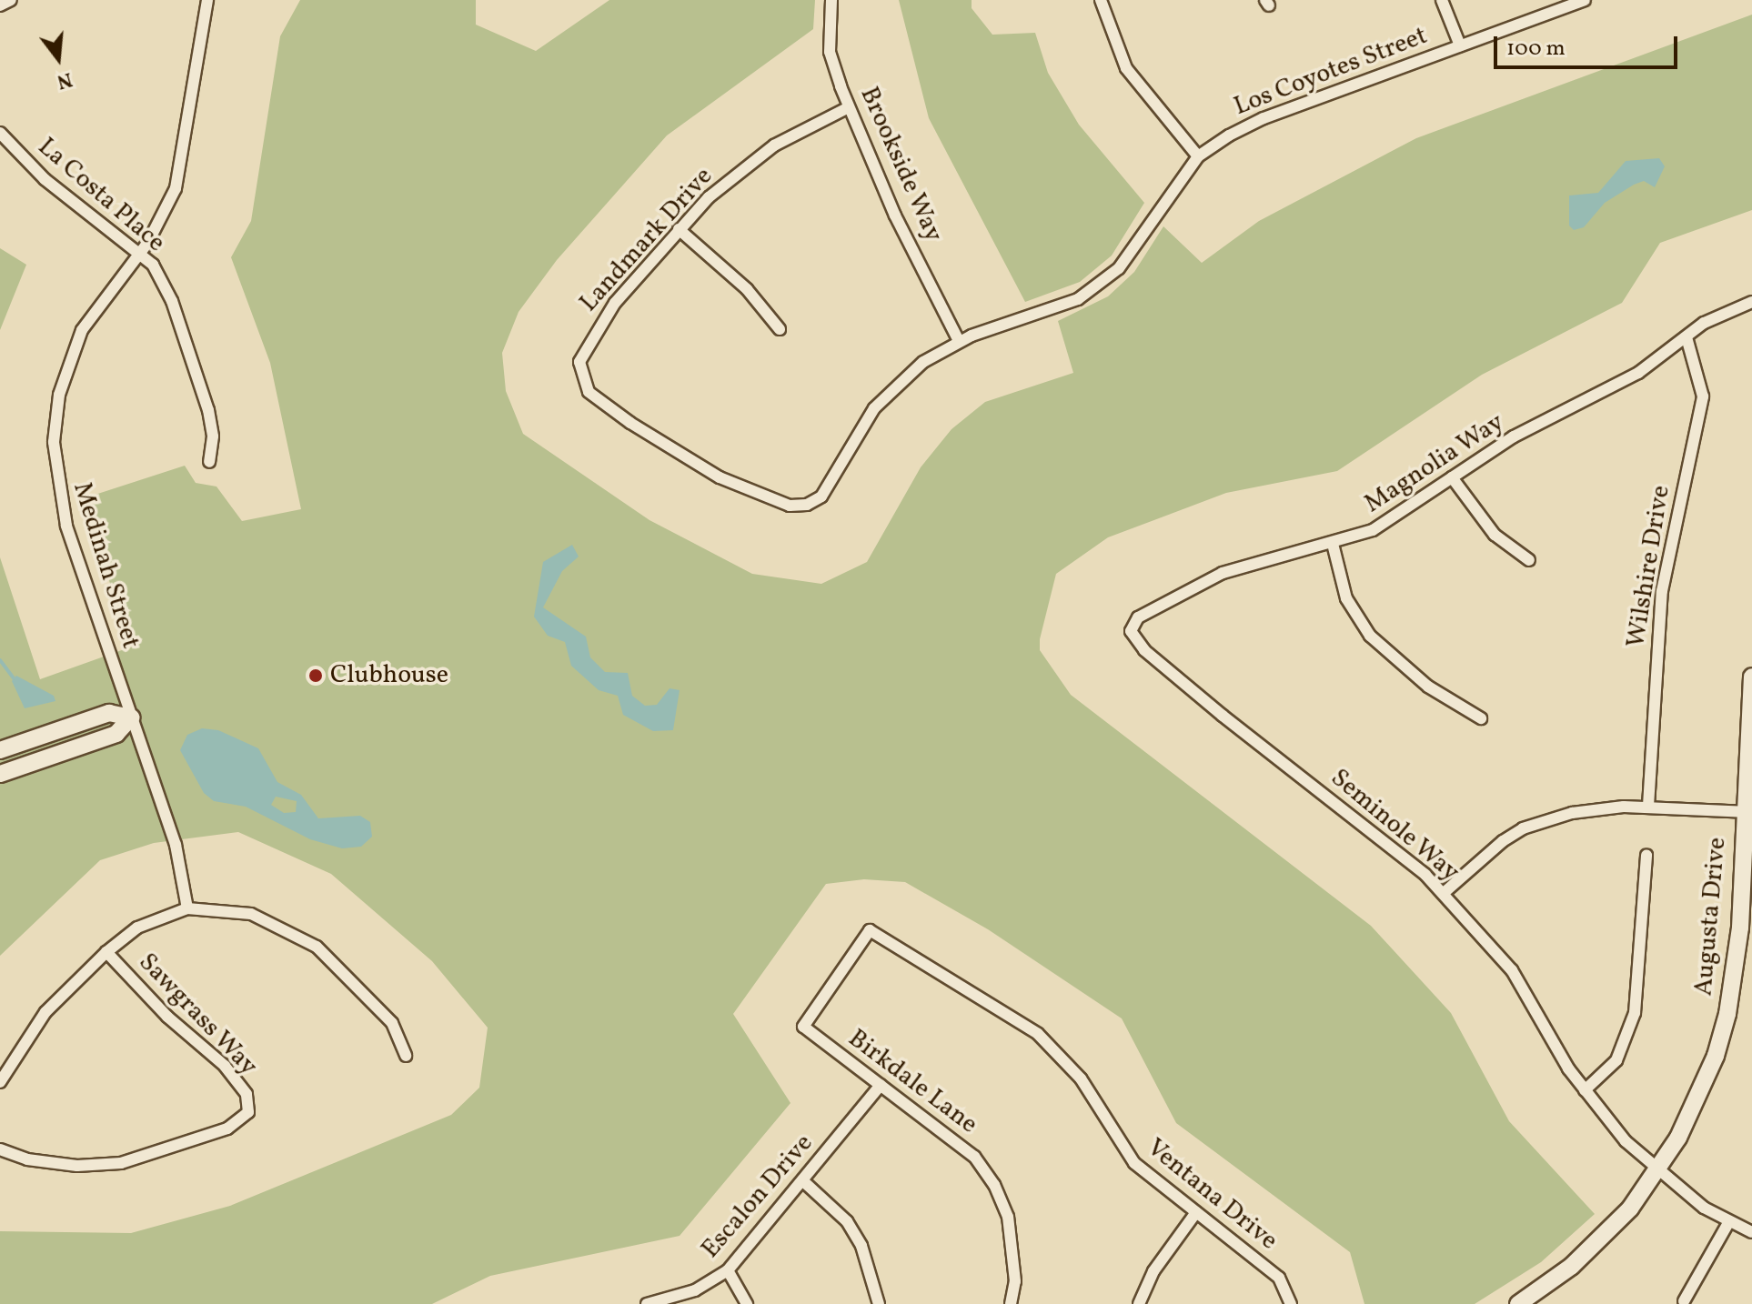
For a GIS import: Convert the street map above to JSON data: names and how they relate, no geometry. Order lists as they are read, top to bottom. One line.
{"streets":{"street":["Los Coyotes Street","Brookside Way","La Costa Place","Landmark Drive","Magnolia Way","Medinah Street","Wilshire Drive","Seminole Way","Augusta Drive","Sawgrass Way","Birkdale Lane","Ventana Drive","Escalon Drive"]},"crossings":[["Los Coyotes Street","Brookside Way"],["Los Coyotes Street","Landmark Drive"],["Brookside Way","Landmark Drive"],["La Costa Place","Medinah Street"],["Magnolia Way","Wilshire Drive"],["Magnolia Way","Seminole Way"],["Seminole Way","Augusta Drive"],["Birkdale Lane","Ventana Drive"],["Birkdale Lane","Escalon Drive"]],"places":["Clubhouse"],"scale_bar":"100 m","north":"bottom"}
